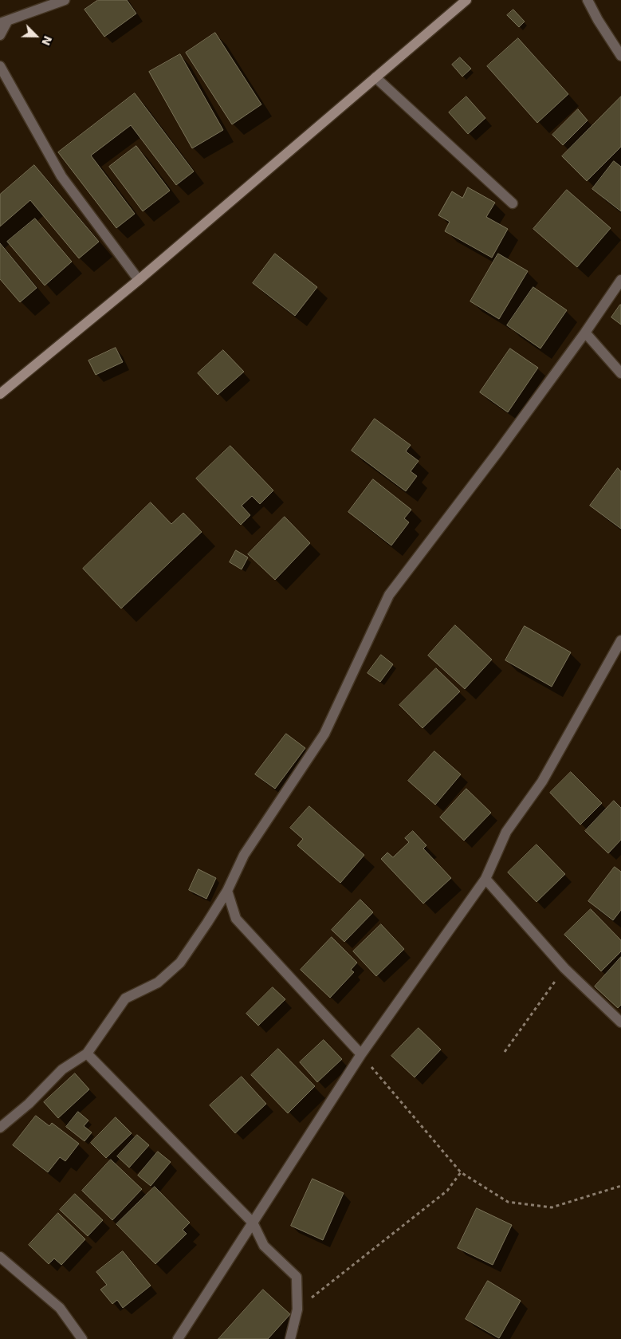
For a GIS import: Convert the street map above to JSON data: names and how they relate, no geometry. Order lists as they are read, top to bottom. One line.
{"north":"bottom right"}
